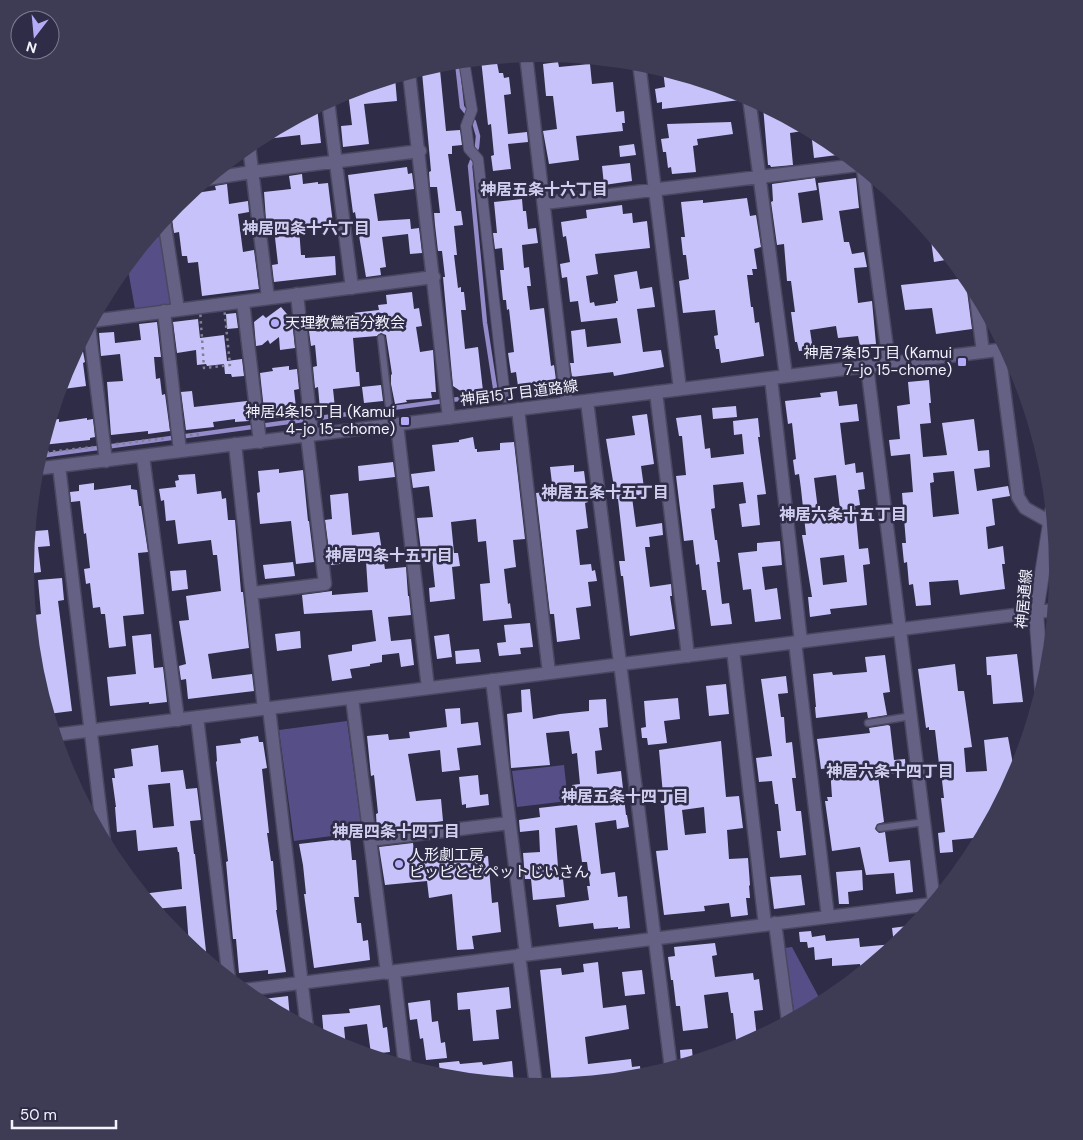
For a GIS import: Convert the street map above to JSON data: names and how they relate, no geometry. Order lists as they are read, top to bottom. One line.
{"streets":{"street":["神居15丁目道路線","神居通線"]},"districts":["神居五条十六丁目","神居四条十六丁目","神居五条十五丁目","神居六条十五丁目","神居四条十五丁目","神居六条十四丁目","神居五条十四丁目","神居四条十四丁目"],"places":{"other":["天理教鶯宿分教会","人形劇工房 ピッピとゼペットじいさん"],"transit":["神居7条15丁目 (Kamui 7-jo 15-chome)","神居4条15丁目 (Kamui 4-jo 15-chome)"]},"scale_bar":"50 m","north":"bottom"}
